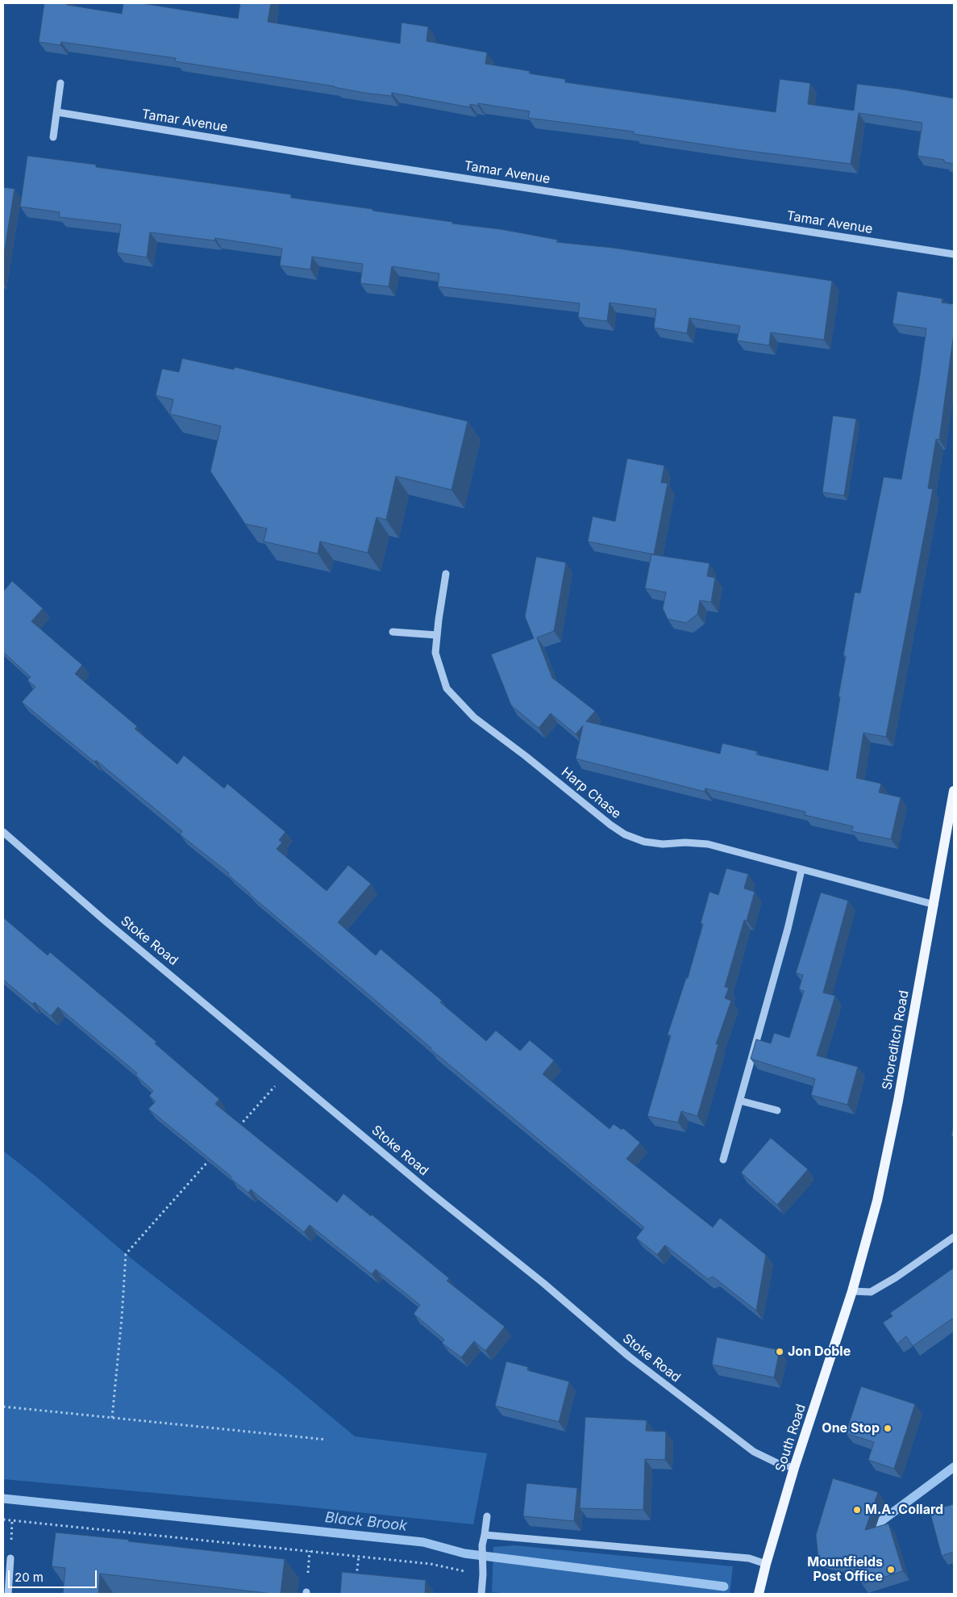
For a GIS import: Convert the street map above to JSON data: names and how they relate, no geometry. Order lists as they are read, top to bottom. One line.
{"streets":{"main road":["Shoreditch Road","South Road"],"street":["Tamar Avenue","Harp Chase","Stoke Road"]},"crossings":[["Harp Chase","Shoreditch Road"],["Stoke Road","South Road"],["Shoreditch Road","South Road"]],"water":["Black Brook"],"places":["Jon Doble","One Stop","M.A. Collard","Mountfields Post Office"],"scale_bar":"20 m"}
